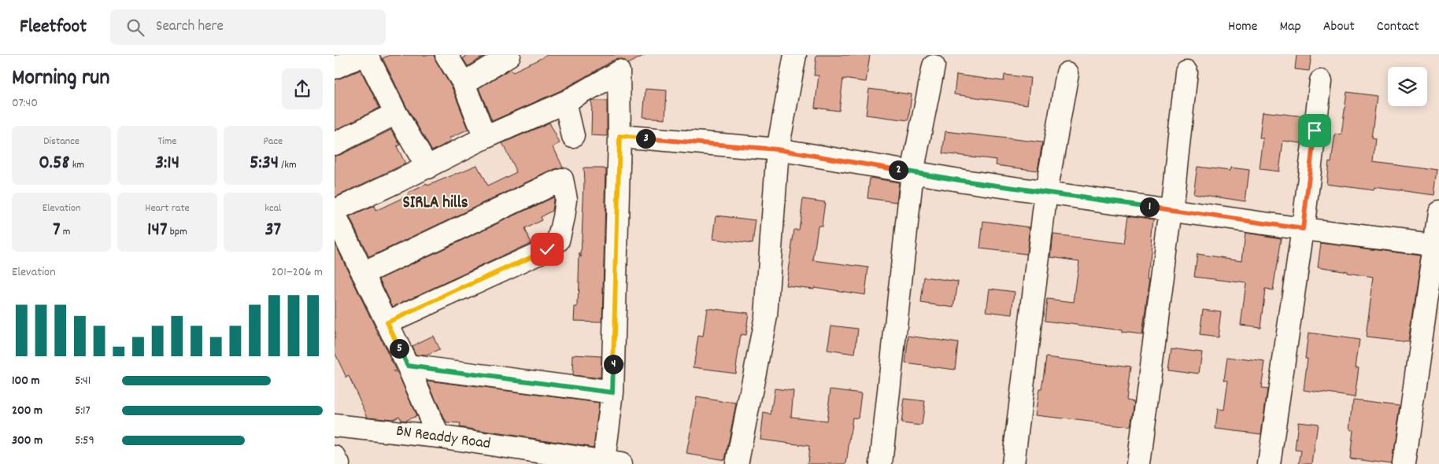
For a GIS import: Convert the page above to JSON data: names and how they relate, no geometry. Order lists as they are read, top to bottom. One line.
{"streets":{"street":["BN Readdy Road"]},"districts":["SIRLA hills"],"page":{"header":"Fleetfoot","search":"Search here","nav":["Home","Map","About","Contact"],"heading":["Morning run","07:40"],"stats":[["Distance","0.58 km"],["Time","3:14"],["Pace","5:34 /km"],["Elevation","7 m"],["Heart rate","147 bpm"],["kcal","37"]],"pins":["3","2","1","5","4"],"chart":["Elevation","201–206 m"],"list":[{"name":"100 m","note":"5:41"},{"name":"200 m","note":"5:17"},{"name":"300 m","note":"5:59"}]}}
